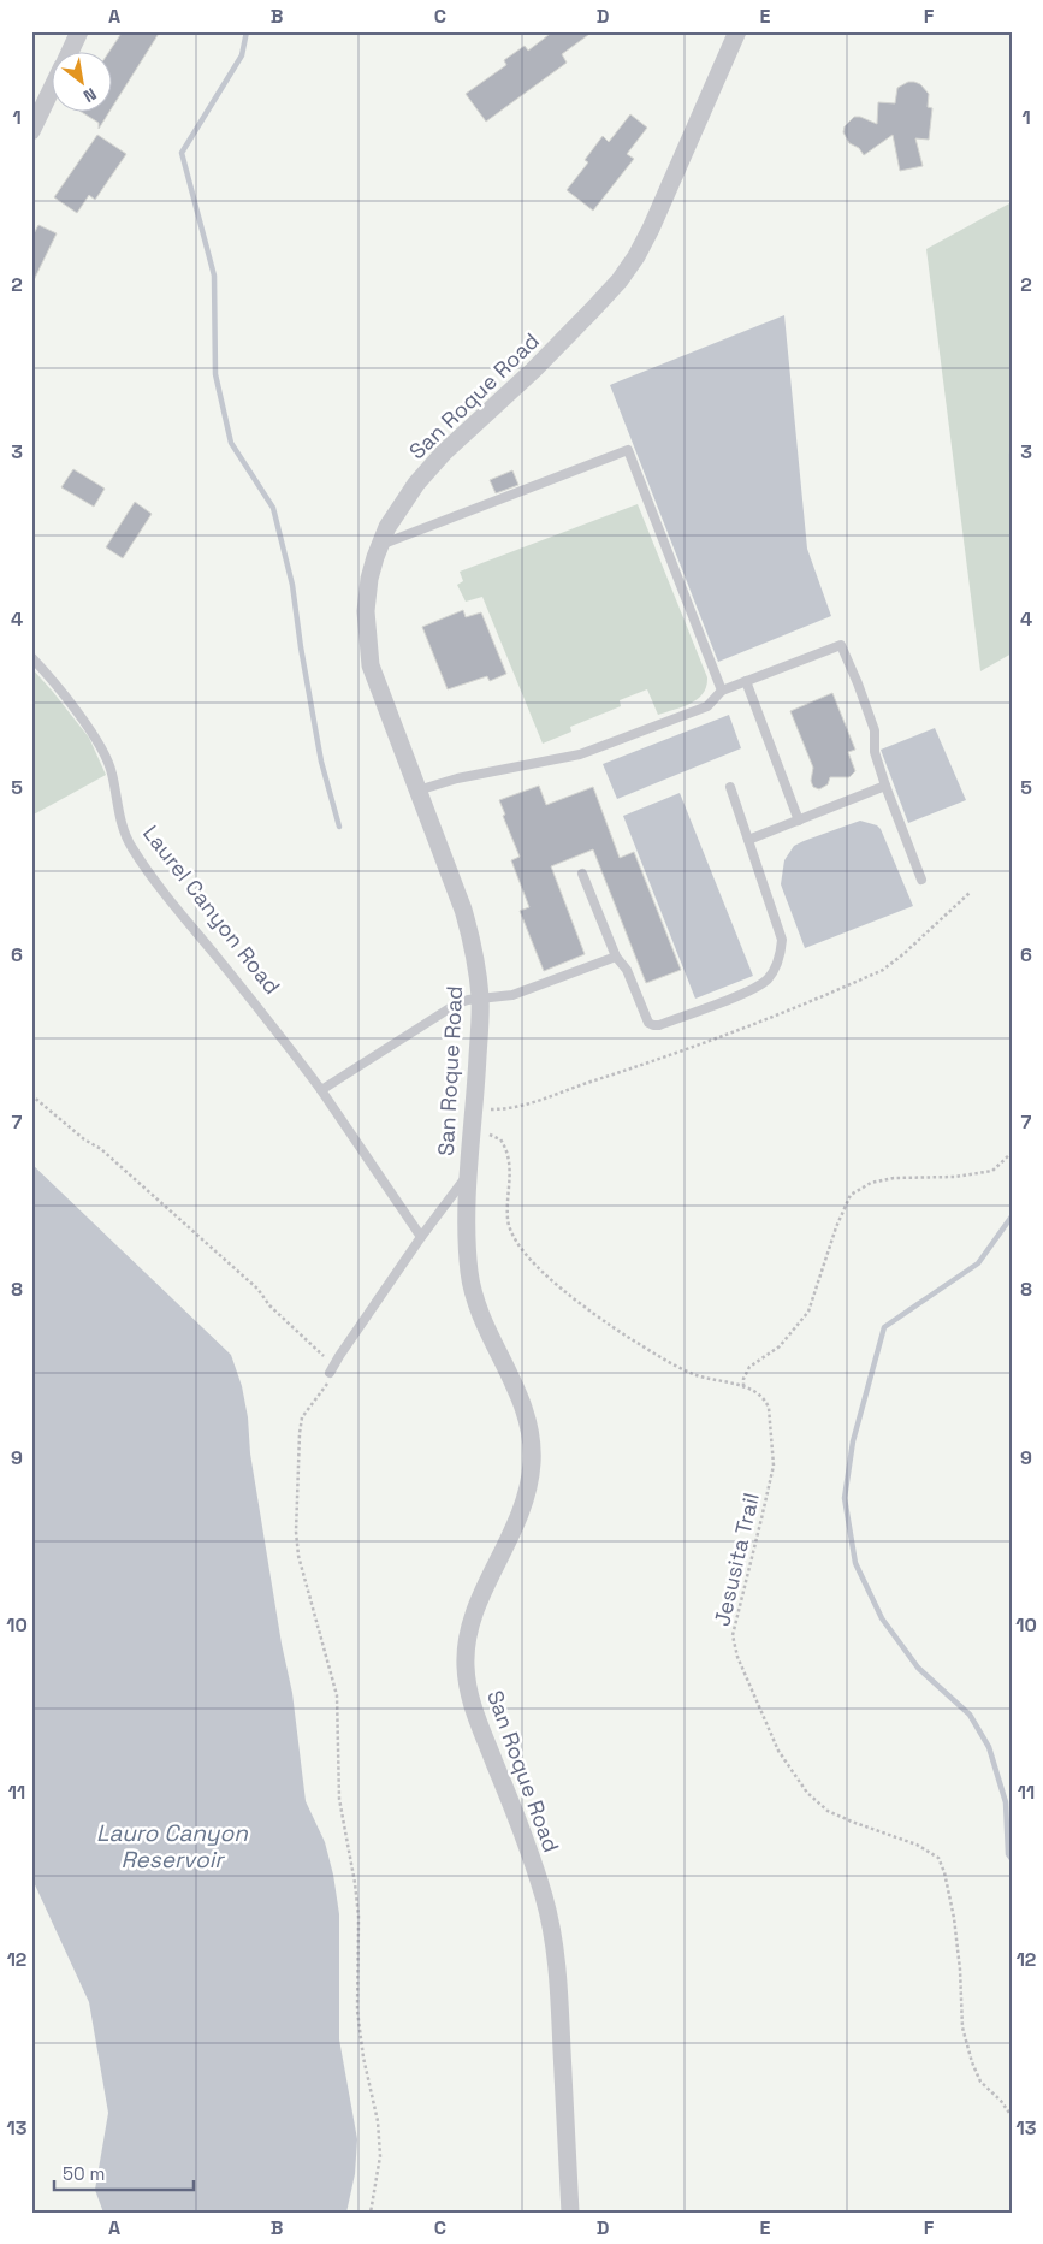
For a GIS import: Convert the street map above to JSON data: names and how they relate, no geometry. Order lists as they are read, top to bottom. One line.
{"streets":{"street":["San Roque Road"],"lane":["Laurel Canyon Road"],"path":["Jesusita Trail"]},"crossings":[["San Roque Road","Jesusita Trail"]],"water":["Lauro Canyon Reservoir"],"scale_bar":"50 m","north":"bottom right","grid":{"columns":["A","B","C","D","E","F"],"rows":["1","2","3","4","5","6","7","8","9","10","11","12","13"]}}
